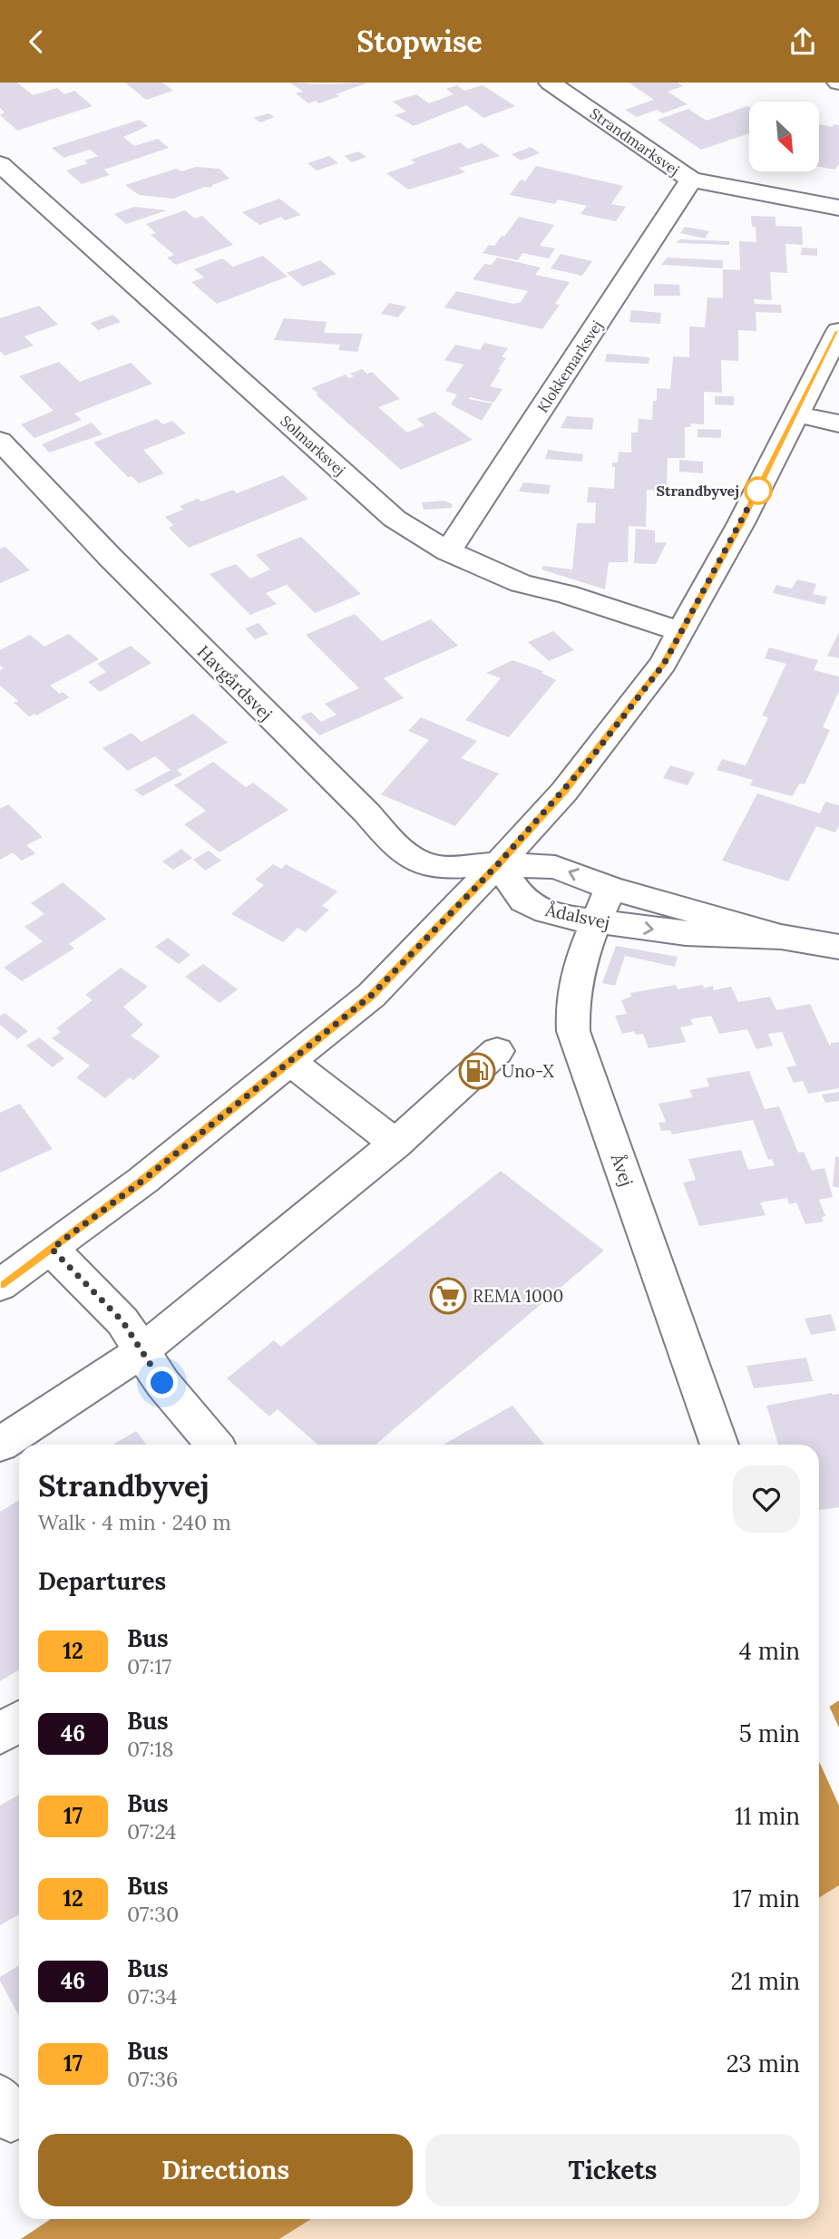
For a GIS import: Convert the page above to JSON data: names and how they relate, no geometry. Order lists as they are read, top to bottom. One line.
{"streets":{"street":["Strandmarksvej","Klokkemarksvej","Solmarksvej","Havgårdsvej","Ådalsvej","Åvej"]},"crossings":[["Strandmarksvej","Klokkemarksvej"],["Klokkemarksvej","Solmarksvej"],["Havgårdsvej","Ådalsvej"],["Ådalsvej","Åvej"]],"places":{"other":["Strandbyvej"],"fuel station":["Uno-X"],"supermarket":["REMA 1000"]},"lines":["bus line 12"],"north":"bottom right","page":{"header":"Stopwise","heading":[["Strandbyvej","Walk · 4 min · 240 m"],"Departures"],"list":[{"mark":"12","name":"Bus","note":"07:17","value":"4 min"},{"mark":"46","name":"Bus","note":"07:18","value":"5 min"},{"mark":"17","name":"Bus","note":"07:24","value":"11 min"},{"mark":"12","name":"Bus","note":"07:30","value":"17 min"},{"mark":"46","name":"Bus","note":"07:34","value":"21 min"},{"mark":"17","name":"Bus","note":"07:36","value":"23 min"}],"buttons":["Directions","Tickets"]}}
